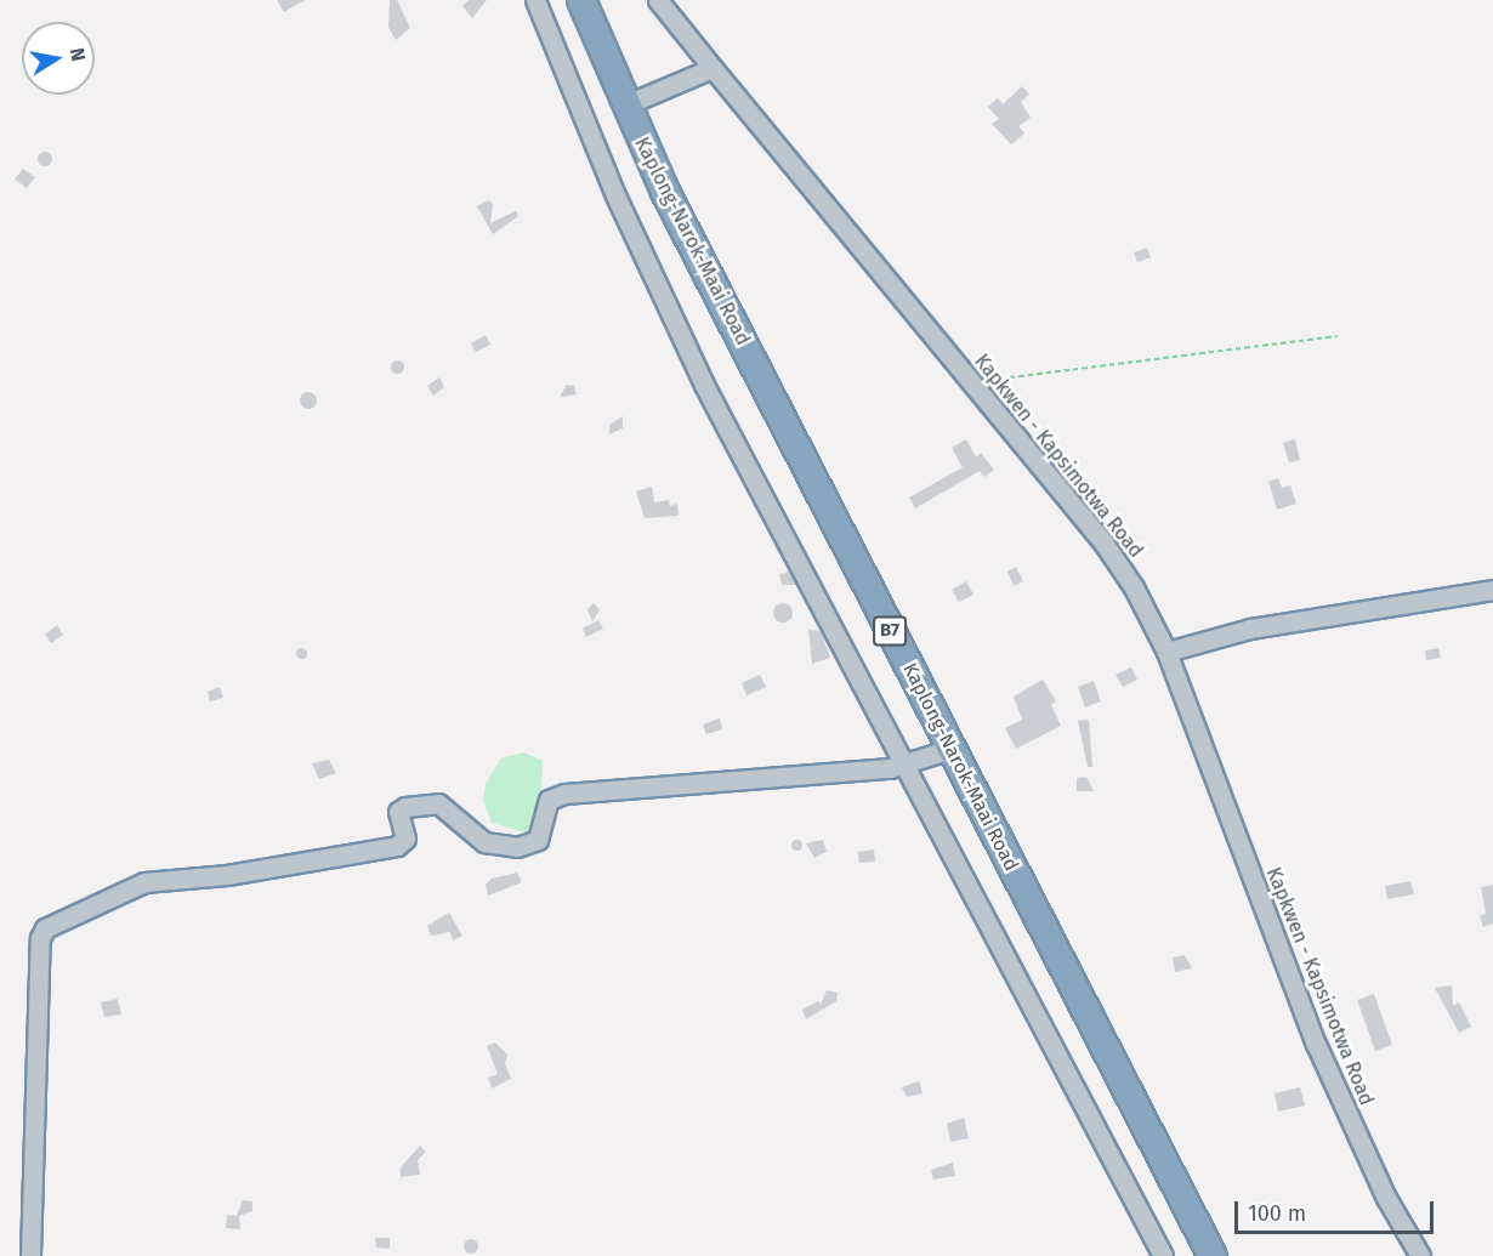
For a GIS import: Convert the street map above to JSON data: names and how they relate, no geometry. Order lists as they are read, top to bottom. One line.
{"streets":{"highway":["Kaplong-Narok-Maai Road","B7"],"street":["Kapkwen - Kapsimotwa Road"]},"scale_bar":"100 m","north":"right"}
